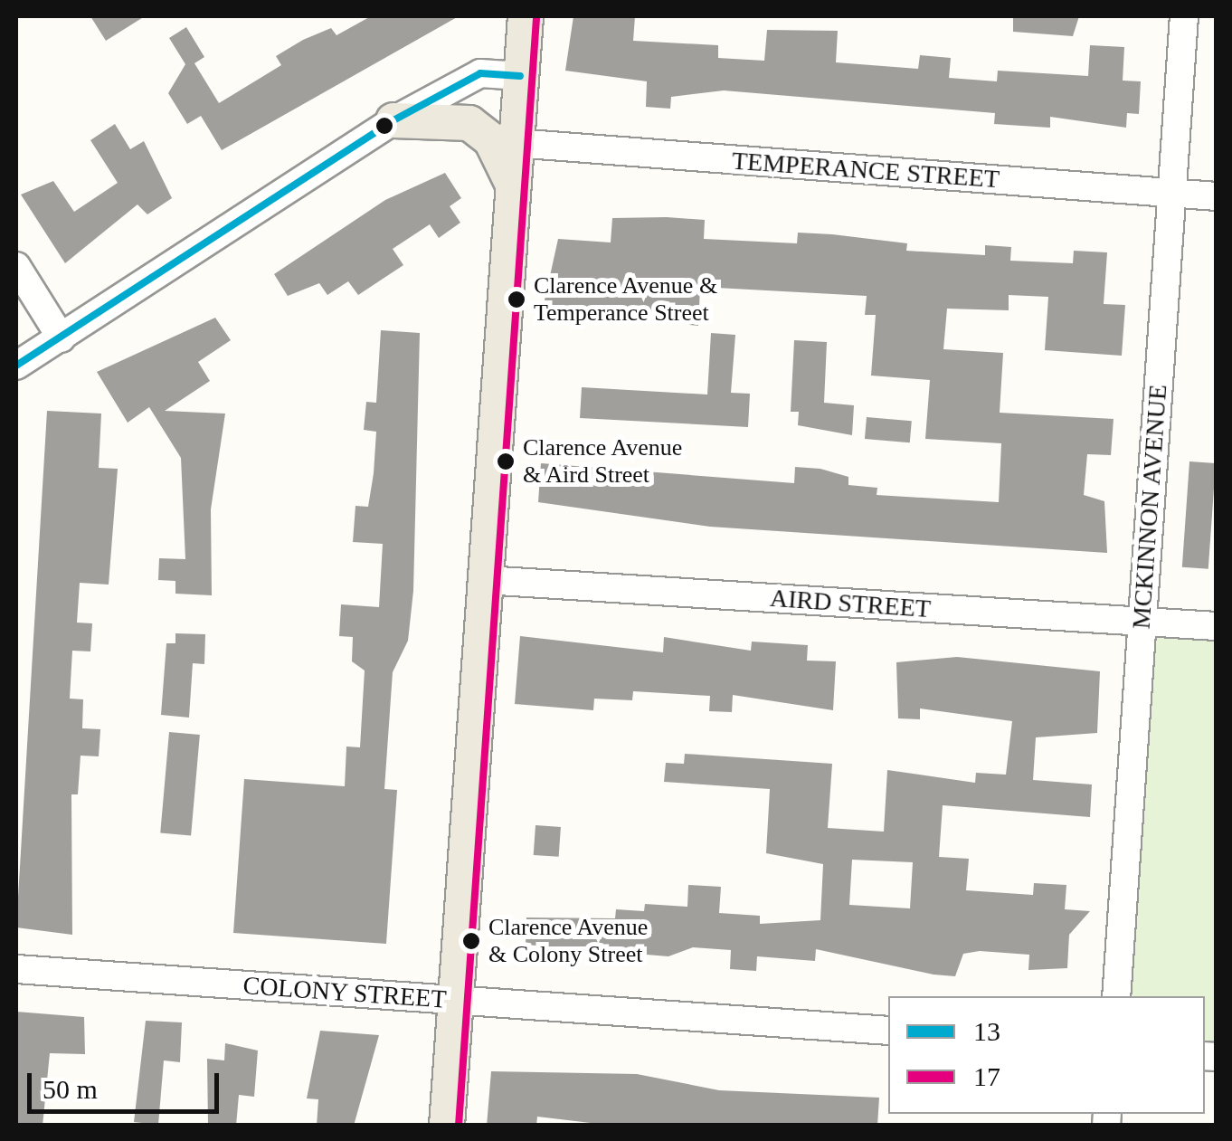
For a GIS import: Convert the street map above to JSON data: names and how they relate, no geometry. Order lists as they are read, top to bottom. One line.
{"streets":{"street":["TEMPERANCE STREET","MCKINNON AVENUE","AIRD STREET","COLONY STREET"]},"crossings":[["TEMPERANCE STREET","MCKINNON AVENUE"],["MCKINNON AVENUE","AIRD STREET"]],"places":["Clarence Avenue & Temperance Street","Clarence Avenue & Aird Street","Clarence Avenue & Colony Street"],"lines":["transit line 17","transit line 13"],"legend":["13","17"],"scale_bar":"50 m"}
